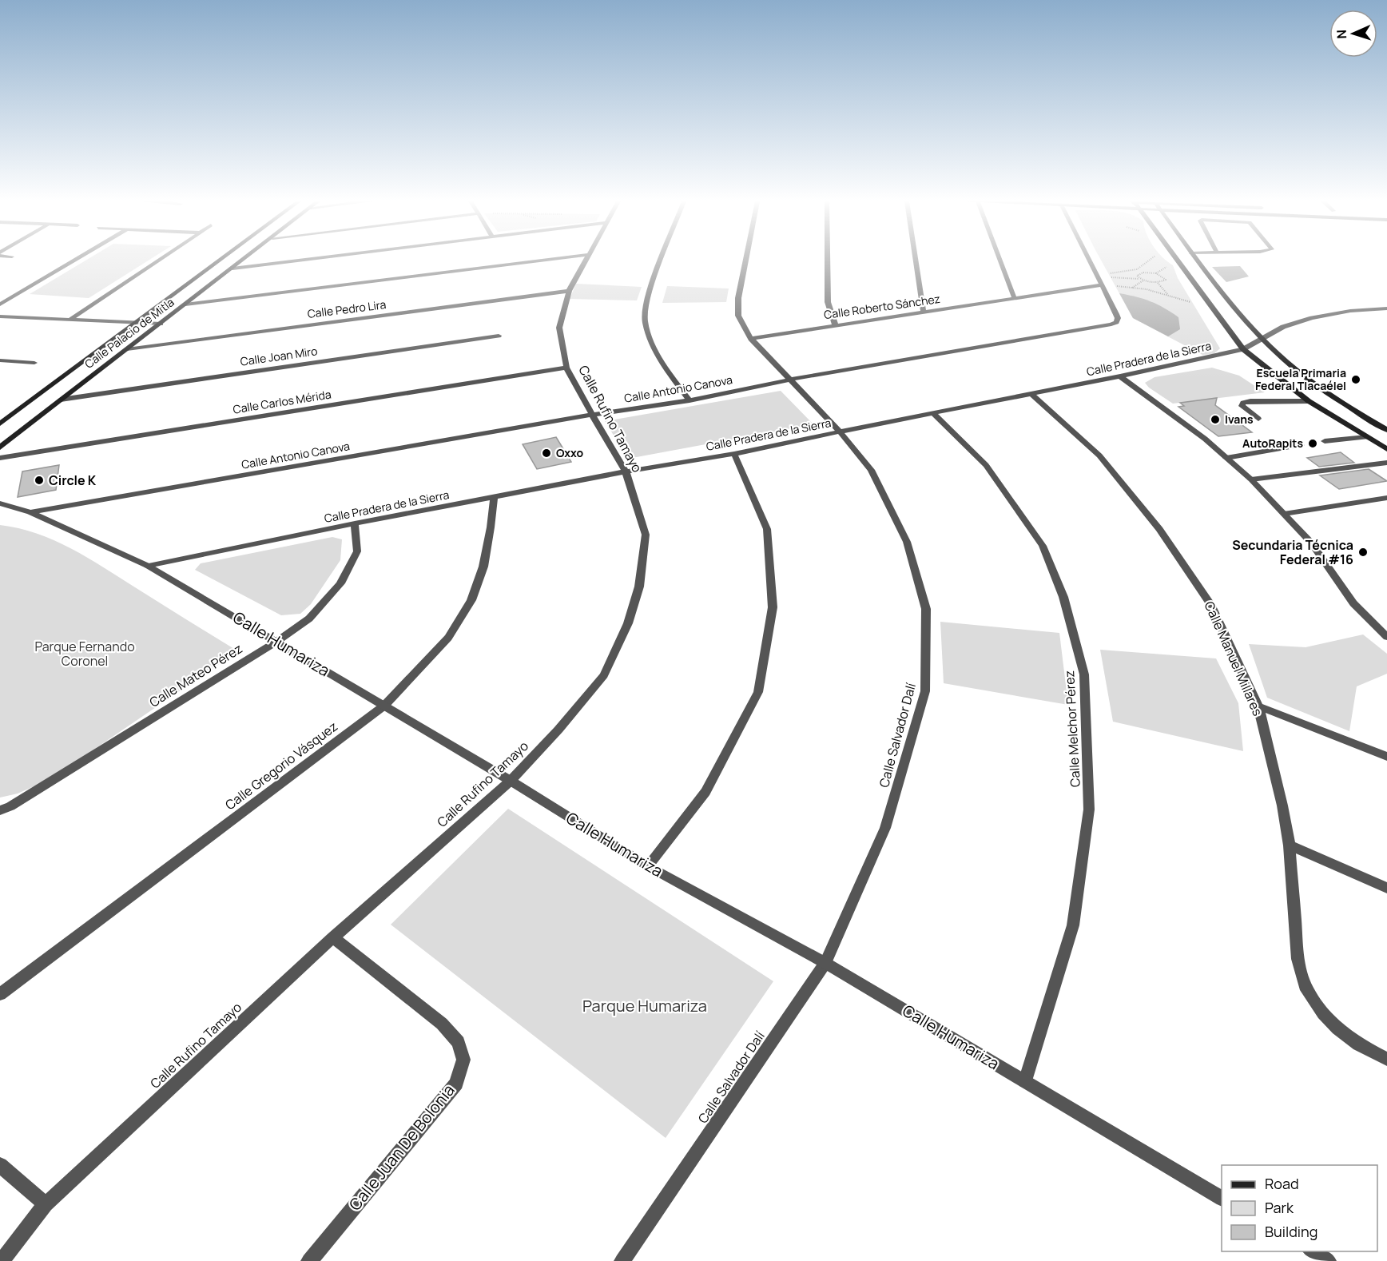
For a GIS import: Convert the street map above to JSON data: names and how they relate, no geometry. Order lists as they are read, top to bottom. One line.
{"streets":{"main road":["Calle Palacio de Mitla"],"street":["Calle Roberto Sánchez","Calle Pedro Lira","Calle Joan Miro","Calle Pradera de la Sierra","Calle Antonio Canova","Calle Carlos Mérida","Calle Rufino Tamayo","Calle Humariza","Calle Manuel Millares","Calle Mateo Pérez","Calle Melchor Pérez","Calle Salvador Dalí","Calle Gregorio Vásquez","Calle Juan De Bolonia"]},"crossings":[["Calle Roberto Sánchez","Calle Antonio Canova"],["Calle Roberto Sánchez","Calle Salvador Dalí"],["Calle Pedro Lira","Calle Palacio de Mitla"],["Calle Pedro Lira","Calle Rufino Tamayo"],["Calle Palacio de Mitla","Calle Joan Miro"],["Calle Pradera de la Sierra","Calle Rufino Tamayo"],["Calle Pradera de la Sierra","Calle Humariza"],["Calle Pradera de la Sierra","Calle Manuel Millares"],["Calle Pradera de la Sierra","Calle Mateo Pérez"],["Calle Pradera de la Sierra","Calle Melchor Pérez"],["Calle Pradera de la Sierra","Calle Salvador Dalí"],["Calle Pradera de la Sierra","Calle Gregorio Vásquez"],["Calle Antonio Canova","Calle Rufino Tamayo"],["Calle Antonio Canova","Calle Humariza"],["Calle Antonio Canova","Calle Salvador Dalí"],["Calle Carlos Mérida","Calle Rufino Tamayo"],["Calle Rufino Tamayo","Calle Humariza"],["Calle Rufino Tamayo","Calle Juan De Bolonia"],["Calle Humariza","Calle Mateo Pérez"],["Calle Humariza","Calle Melchor Pérez"],["Calle Humariza","Calle Salvador Dalí"],["Calle Humariza","Calle Gregorio Vásquez"]],"parks":["Parque Fernando Coronel","Parque Humariza"],"places":["Escuela Primaria Federal Tlacaélel","Ivans","AutoRapits","Oxxo","Circle K","Secundaria Técnica Federal #16"],"legend":["Road","Park","Building"],"north":"left"}
